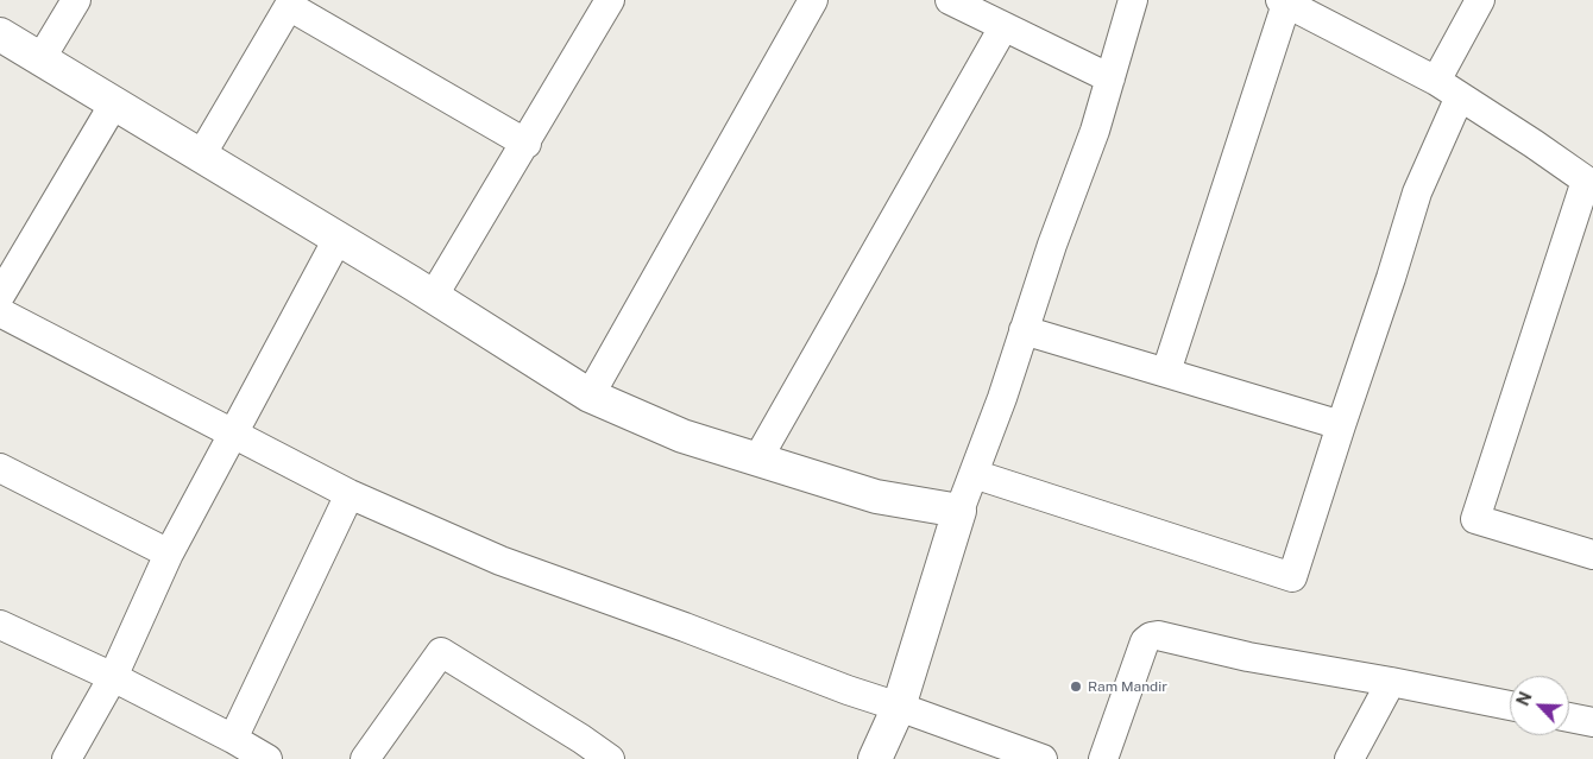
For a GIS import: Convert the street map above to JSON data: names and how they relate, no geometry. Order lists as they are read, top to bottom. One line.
{"places":["Ram Mandir"],"north":"top left"}
